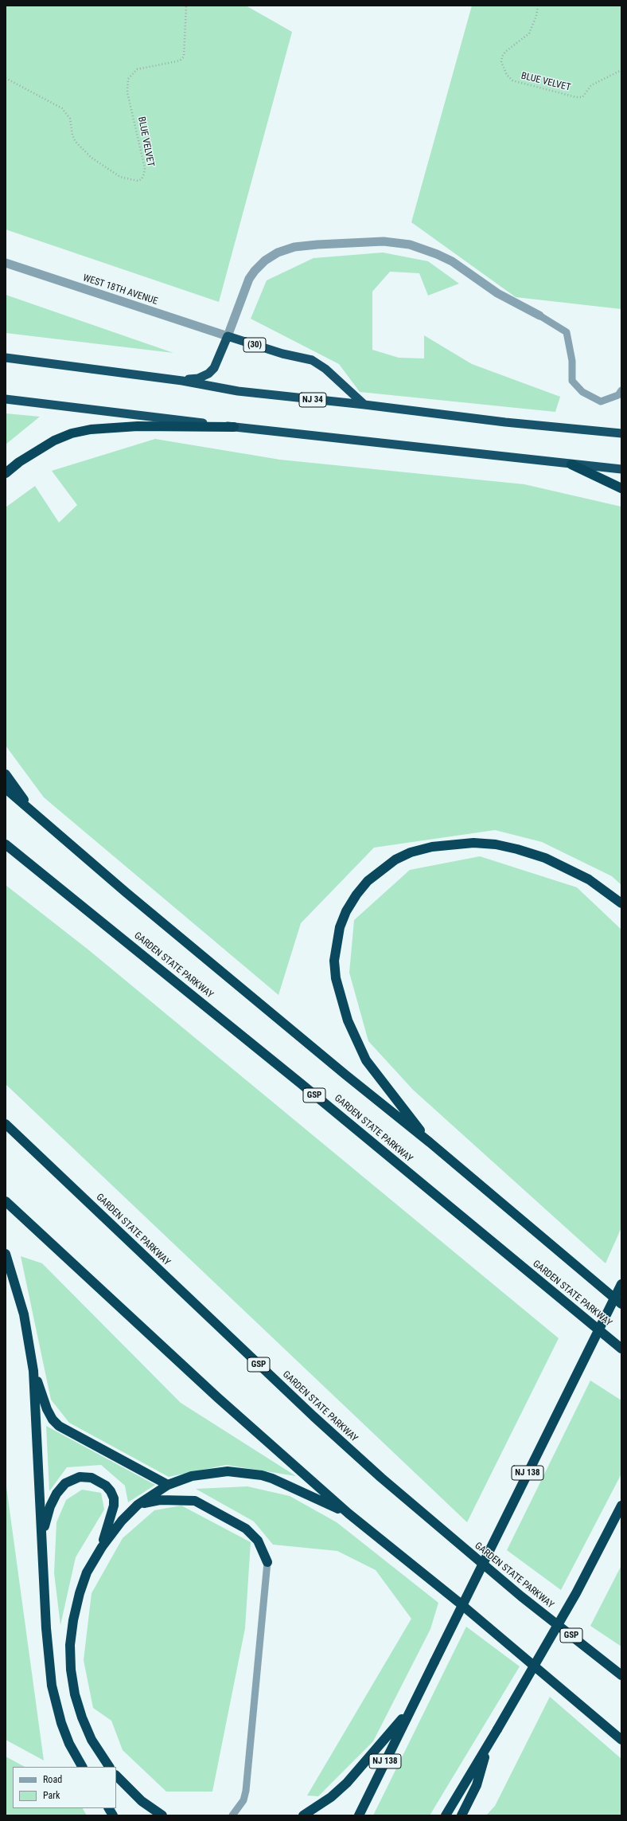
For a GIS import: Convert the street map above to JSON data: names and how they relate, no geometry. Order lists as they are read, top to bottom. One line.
{"streets":{"highway":["(30)","NJ 34","GARDEN STATE PARKWAY","GSP","NJ 138"],"street":["WEST 18TH AVENUE"],"path":["BLUE VELVET"]},"crossings":[["WEST 18TH AVENUE","(30)"],["(30)","NJ 34"]],"legend":["Road","Park"]}
